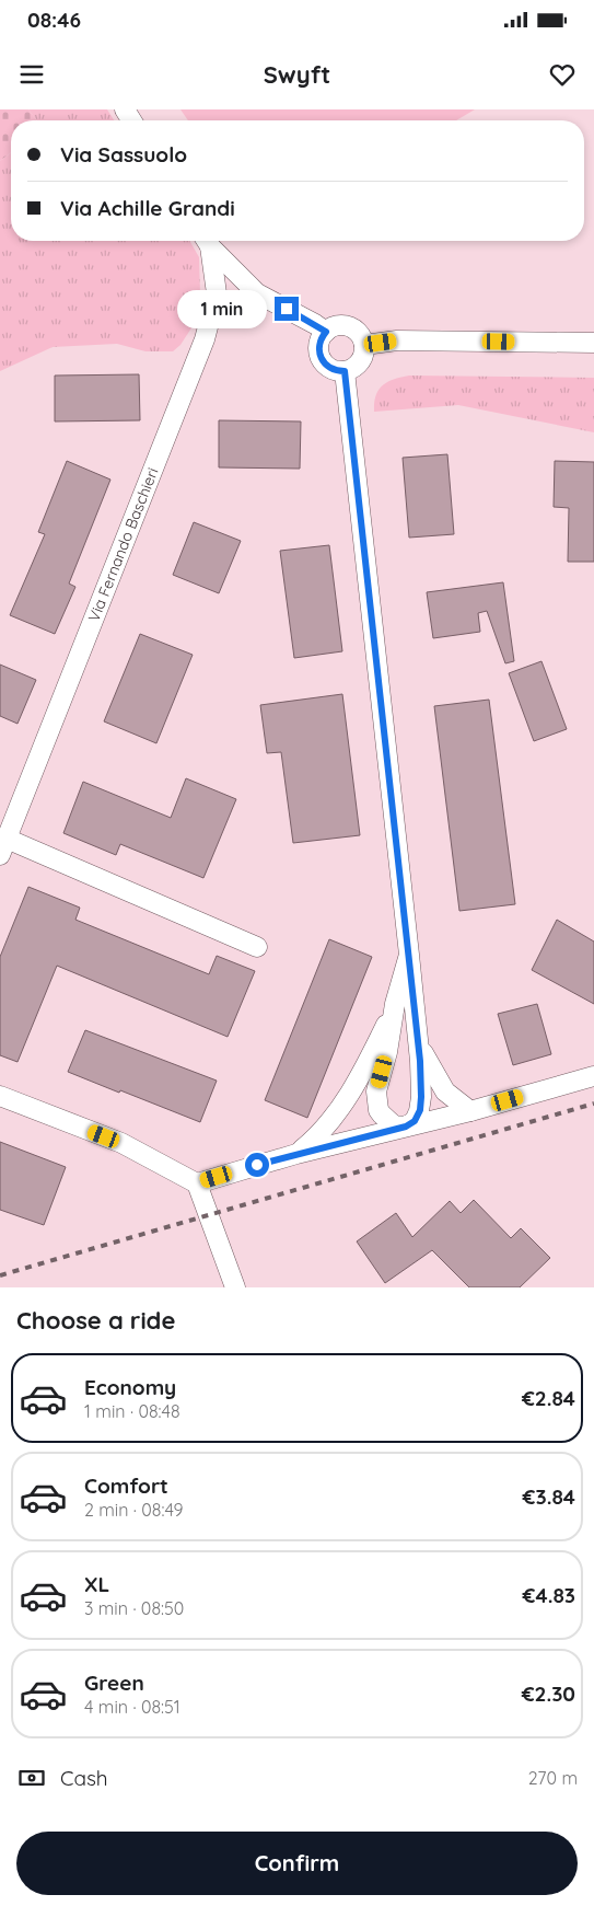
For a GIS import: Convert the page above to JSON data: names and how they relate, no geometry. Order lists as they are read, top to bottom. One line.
{"streets":{"street":["Via Fernando Baschieri"]},"page":{"status":"08:46","header":"Swyft","banner":["Via Sassuolo","Via Achille Grandi"],"bubble":"1 min","heading":"Choose a ride","list":[{"name":"Economy","note":"1 min · 08:48","value":"€2.84"},{"name":"Comfort","note":"2 min · 08:49","value":"€3.84"},{"name":"XL","note":"3 min · 08:50","value":"€4.83"},{"name":"Green","note":"4 min · 08:51","value":"€2.30"}],"pay":["Cash","270 m"],"buttons":"Confirm"}}
